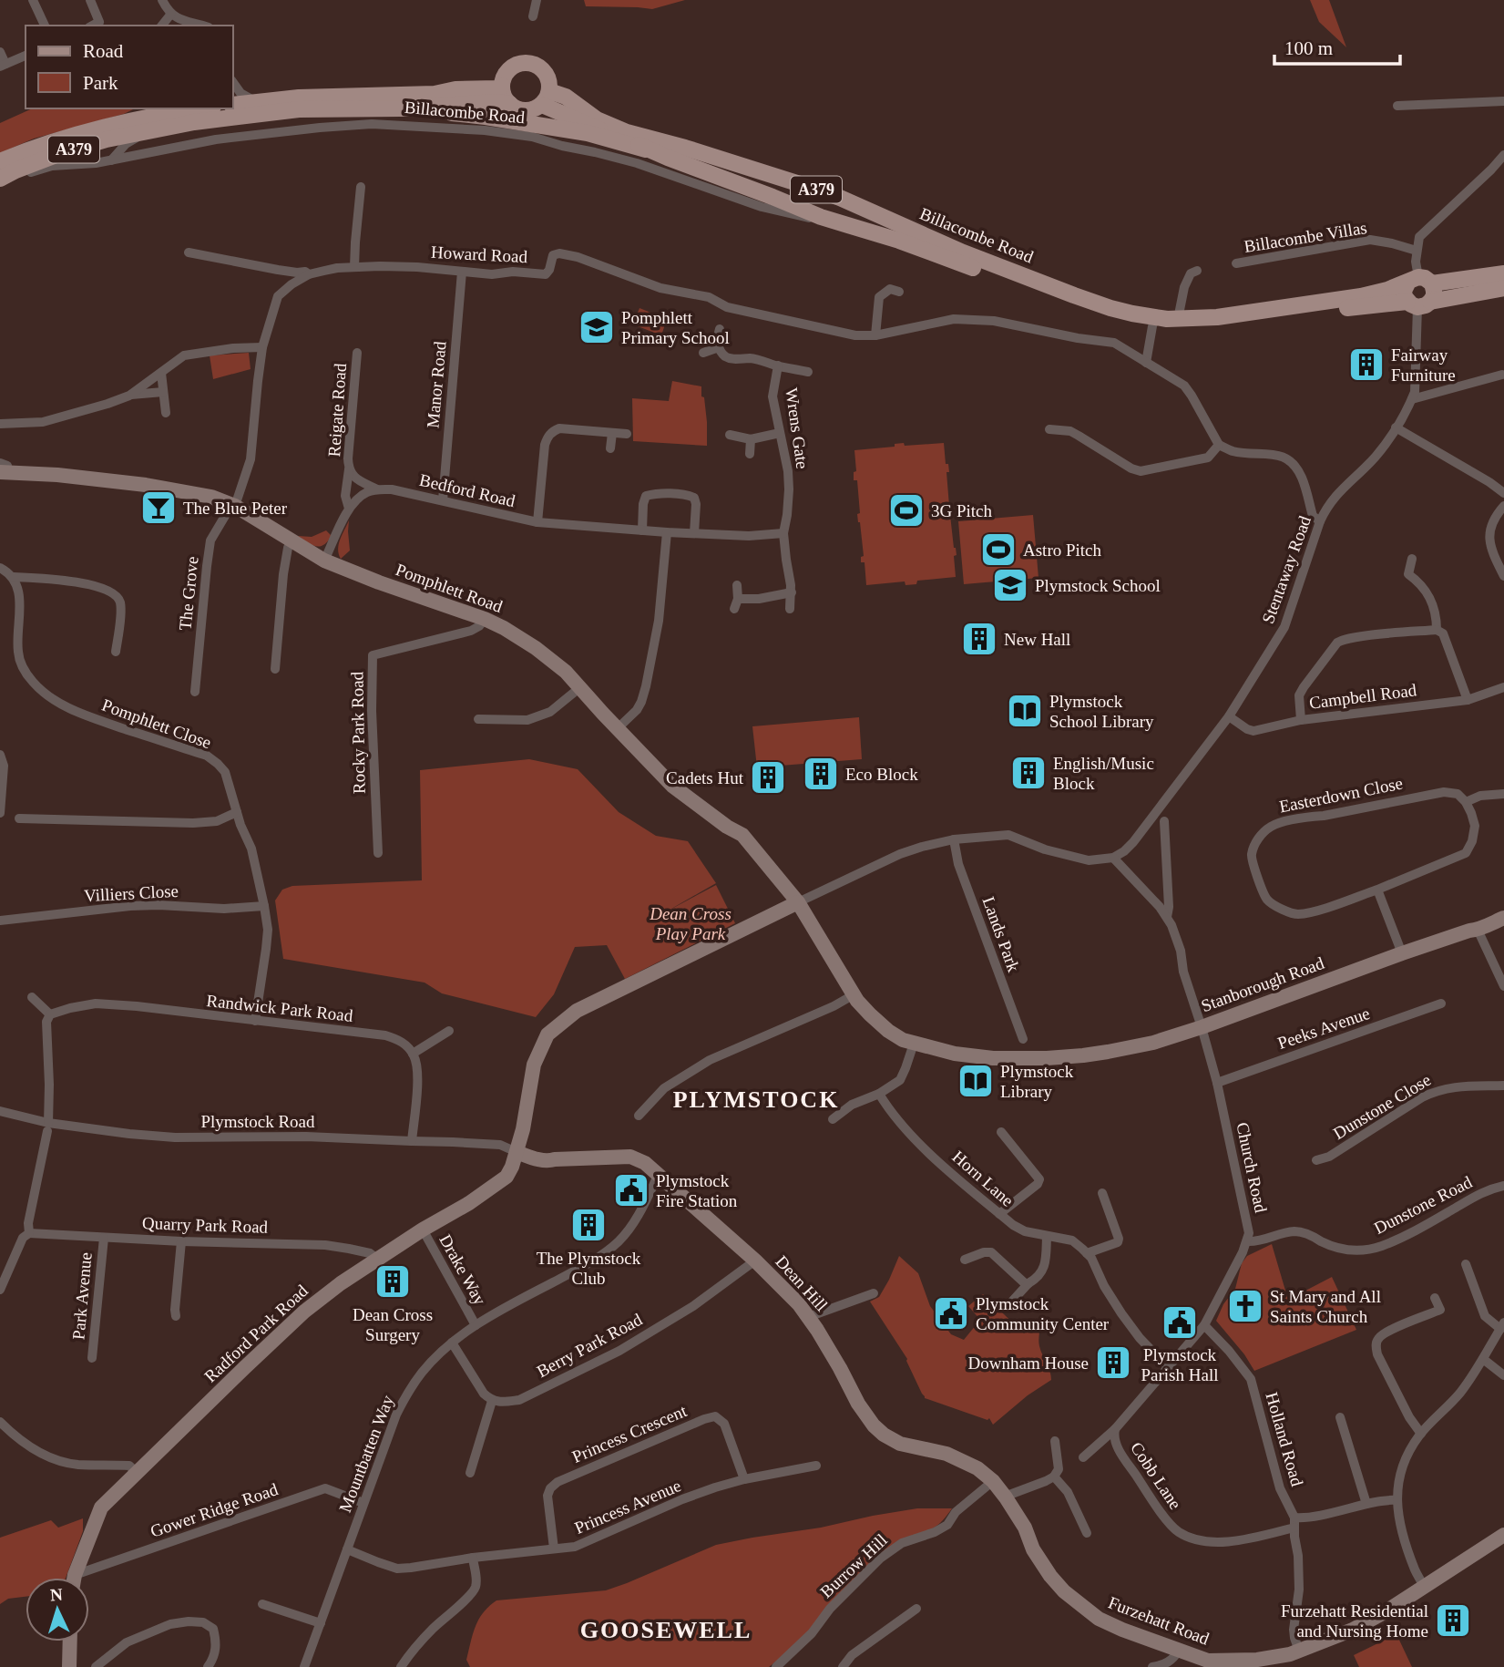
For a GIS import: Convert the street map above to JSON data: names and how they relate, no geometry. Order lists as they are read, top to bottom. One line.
{"streets":{"main road":["Billacombe Road","A379"],"street":["Billacombe Villas","Howard Road","Manor Road","Reigate Road","Wrens Gate","Bedford Road","Stentaway Road","Pomphlett Road","The Grove","Campbell Road","Pomphlett Close","Rocky Park Road","Easterdown Close","Villiers Close","Lands Park","Stanborough Road","Randwick Park Road","Peeks Avenue","Dunstone Close","Plymstock Road","Church Road","Horn Lane","Dunstone Road","Quarry Park Road","Drake Way","Dean Hill","Park Avenue","Radford Park Road","Berry Park Road","Princess Crescent","Holland Road","Mountbatten Way","Cobb Lane","Princess Avenue","Gower Ridge Road","Burrow Hill","Furzehatt Road"]},"crossings":[["Billacombe Road","A379"],["Billacombe Road","Stentaway Road"],["A379","Stentaway Road"],["Howard Road","Manor Road"],["Howard Road","Pomphlett Road"],["Howard Road","The Grove"],["Manor Road","Bedford Road"],["Reigate Road","Bedford Road"],["Wrens Gate","Bedford Road"],["Stentaway Road","Campbell Road"],["Stentaway Road","Church Road"],["Pomphlett Road","The Grove"],["Pomphlett Road","Rocky Park Road"],["Pomphlett Road","Stanborough Road"],["Pomphlett Road","Radford Park Road"],["Pomphlett Close","Villiers Close"],["Pomphlett Close","Randwick Park Road"],["Stanborough Road","Church Road"],["Peeks Avenue","Church Road"],["Plymstock Road","Dean Hill"],["Plymstock Road","Radford Park Road"],["Church Road","Dunstone Road"],["Quarry Park Road","Park Avenue"],["Quarry Park Road","Radford Park Road"],["Drake Way","Radford Park Road"],["Drake Way","Mountbatten Way"],["Dean Hill","Radford Park Road"],["Dean Hill","Berry Park Road"],["Dean Hill","Mountbatten Way"],["Dean Hill","Burrow Hill"],["Dean Hill","Furzehatt Road"],["Radford Park Road","Gower Ridge Road"],["Princess Crescent","Princess Avenue"],["Holland Road","Cobb Lane"],["Holland Road","Furzehatt Road"],["Mountbatten Way","Princess Avenue"],["Mountbatten Way","Gower Ridge Road"]],"districts":["PLYMSTOCK","GOOSEWELL"],"parks":["Dean Cross Play Park"],"places":{"school or university":["Pomphlett Primary School","Plymstock School"],"building":["Fairway Furniture","New Hall","English/Music Block","Eco Block","Cadets Hut","The Plymstock Club","Dean Cross Surgery","Downham House","Furzehatt Residential and Nursing Home"],"bar":["The Blue Peter"],"sports":["3G Pitch","Astro Pitch"],"library":["Plymstock School Library","Plymstock Library"],"public building":["Plymstock Fire Station","Plymstock Community Center","Plymstock Parish Hall"],"church":["St Mary and All Saints Church"]},"legend":["Road","Park"],"scale_bar":"100 m","north":"top"}
